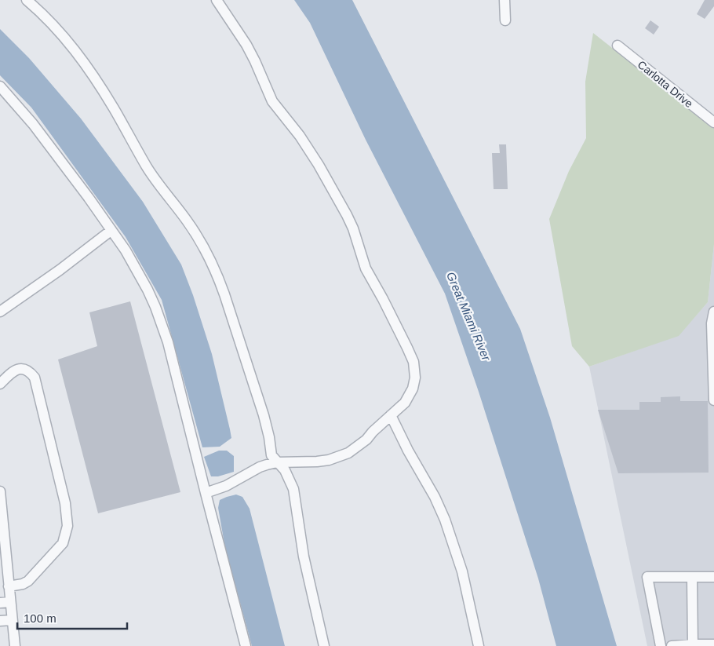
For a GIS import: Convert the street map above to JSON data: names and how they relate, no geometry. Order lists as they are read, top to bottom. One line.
{"streets":{"street":["Carlotta Drive"]},"water":["Great Miami River"],"scale_bar":"100 m"}
